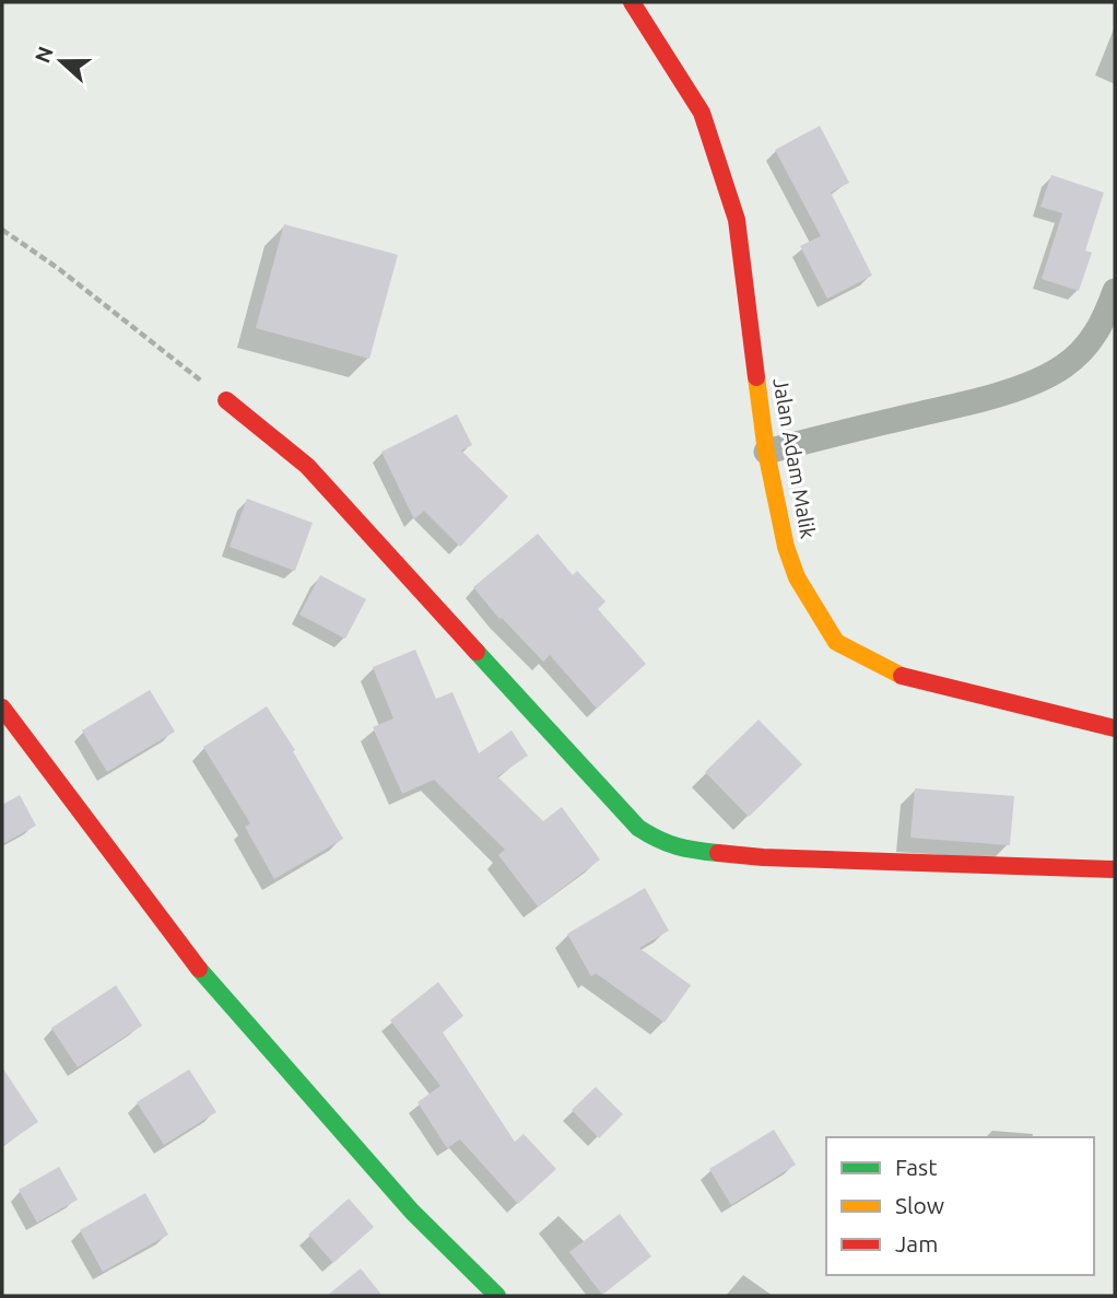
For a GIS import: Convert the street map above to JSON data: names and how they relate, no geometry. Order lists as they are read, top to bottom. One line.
{"streets":{"main road":["Jalan Adam Malik"]},"legend":["Fast","Slow","Jam"],"north":"left"}
